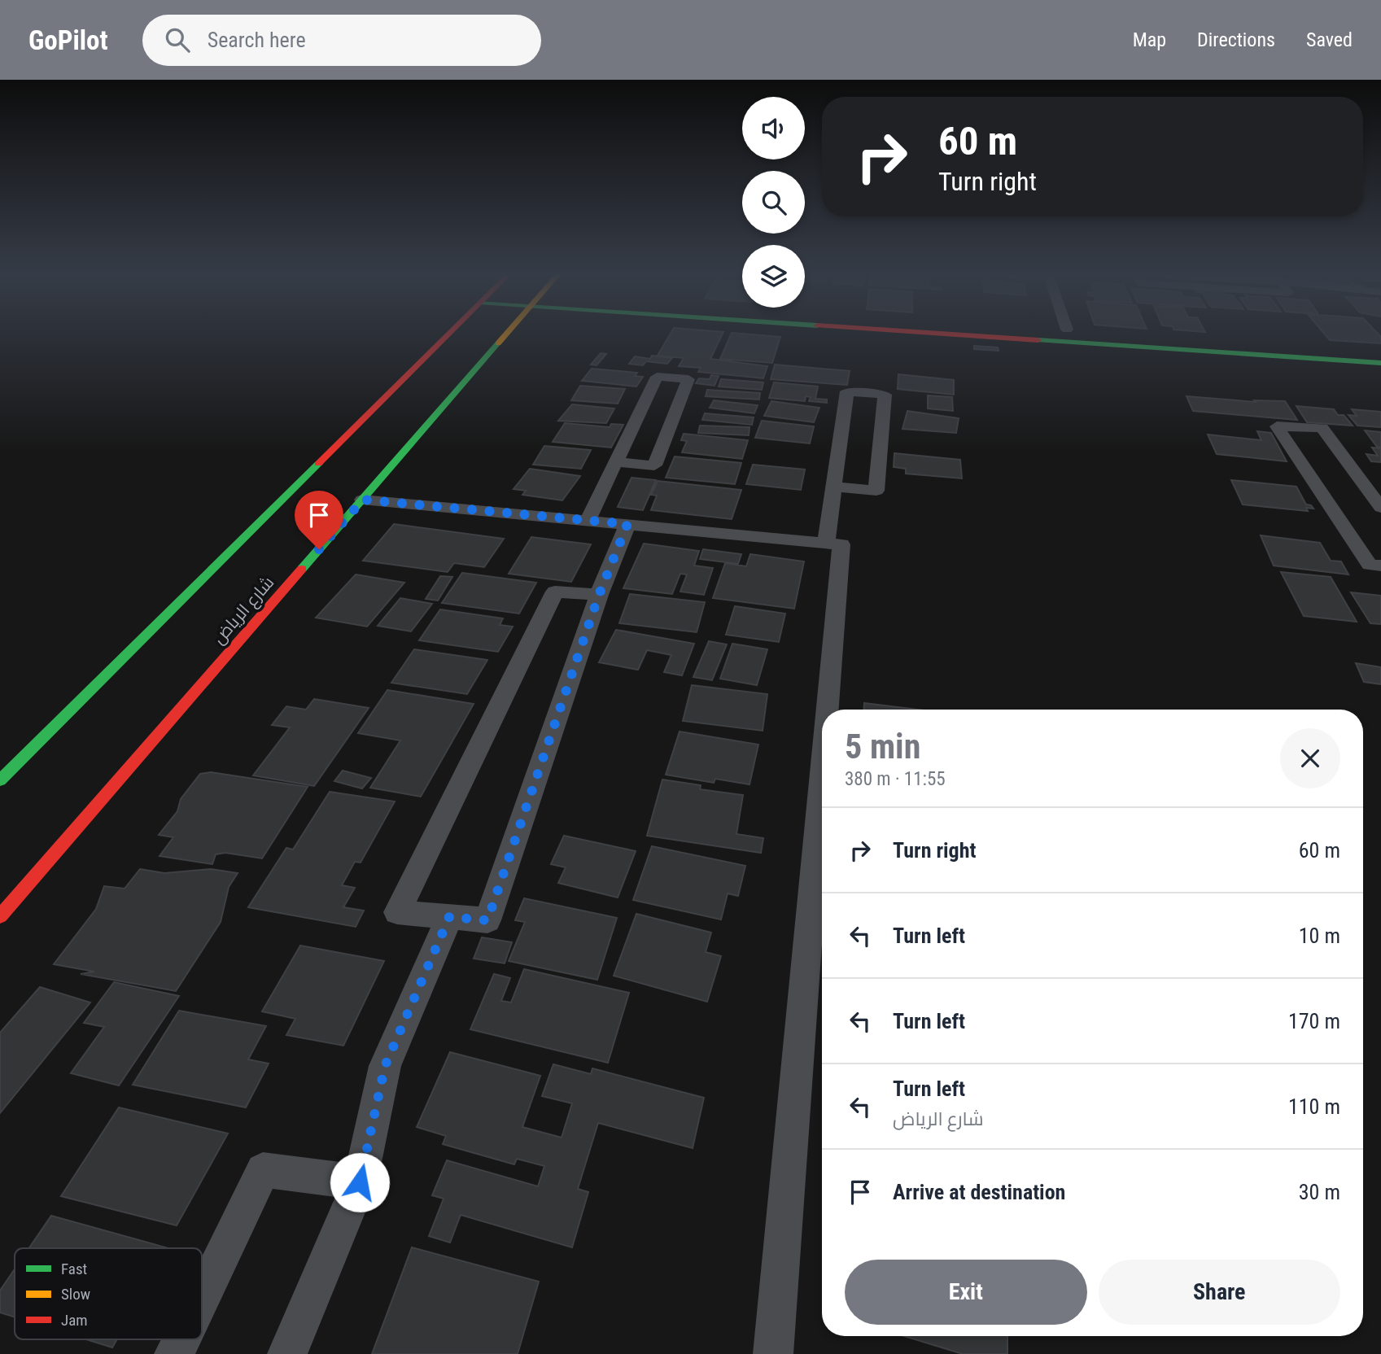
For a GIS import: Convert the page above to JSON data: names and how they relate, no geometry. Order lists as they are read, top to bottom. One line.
{"streets":{"street":["شارع الرياض"]},"legend":["Fast","Slow","Jam"],"page":{"header":"GoPilot","search":"Search here","nav":["Map","Directions","Saved"],"turn":["60 m","Turn right"],"heading":["5 min","380 m · 11:55"],"list":[{"name":"Turn right","value":"60 m"},{"name":"Turn left","value":"10 m"},{"name":"Turn left","value":"170 m"},{"name":"Turn left","note":"شارع الرياض","value":"110 m"},{"name":"Arrive at destination","value":"30 m"}],"buttons":["Exit","Share"]}}
